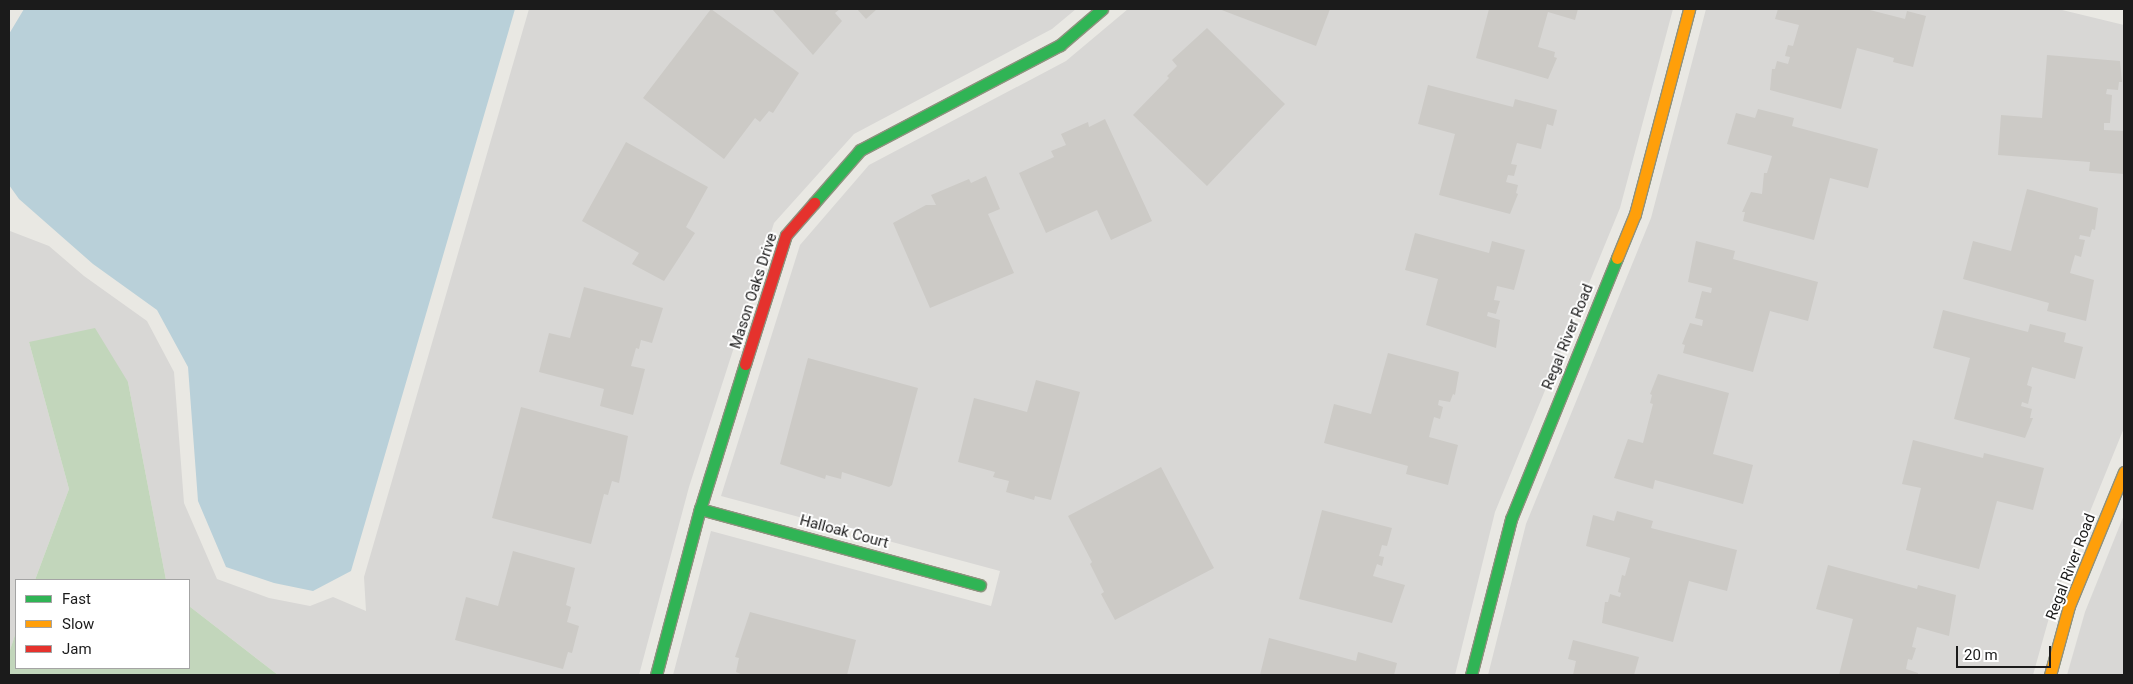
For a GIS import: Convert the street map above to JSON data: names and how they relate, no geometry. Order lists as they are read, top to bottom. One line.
{"streets":{"street":["Mason Oaks Drive","Regal River Road","Halloak Court"]},"crossings":[["Mason Oaks Drive","Halloak Court"]],"legend":["Fast","Slow","Jam"],"scale_bar":"20 m"}
